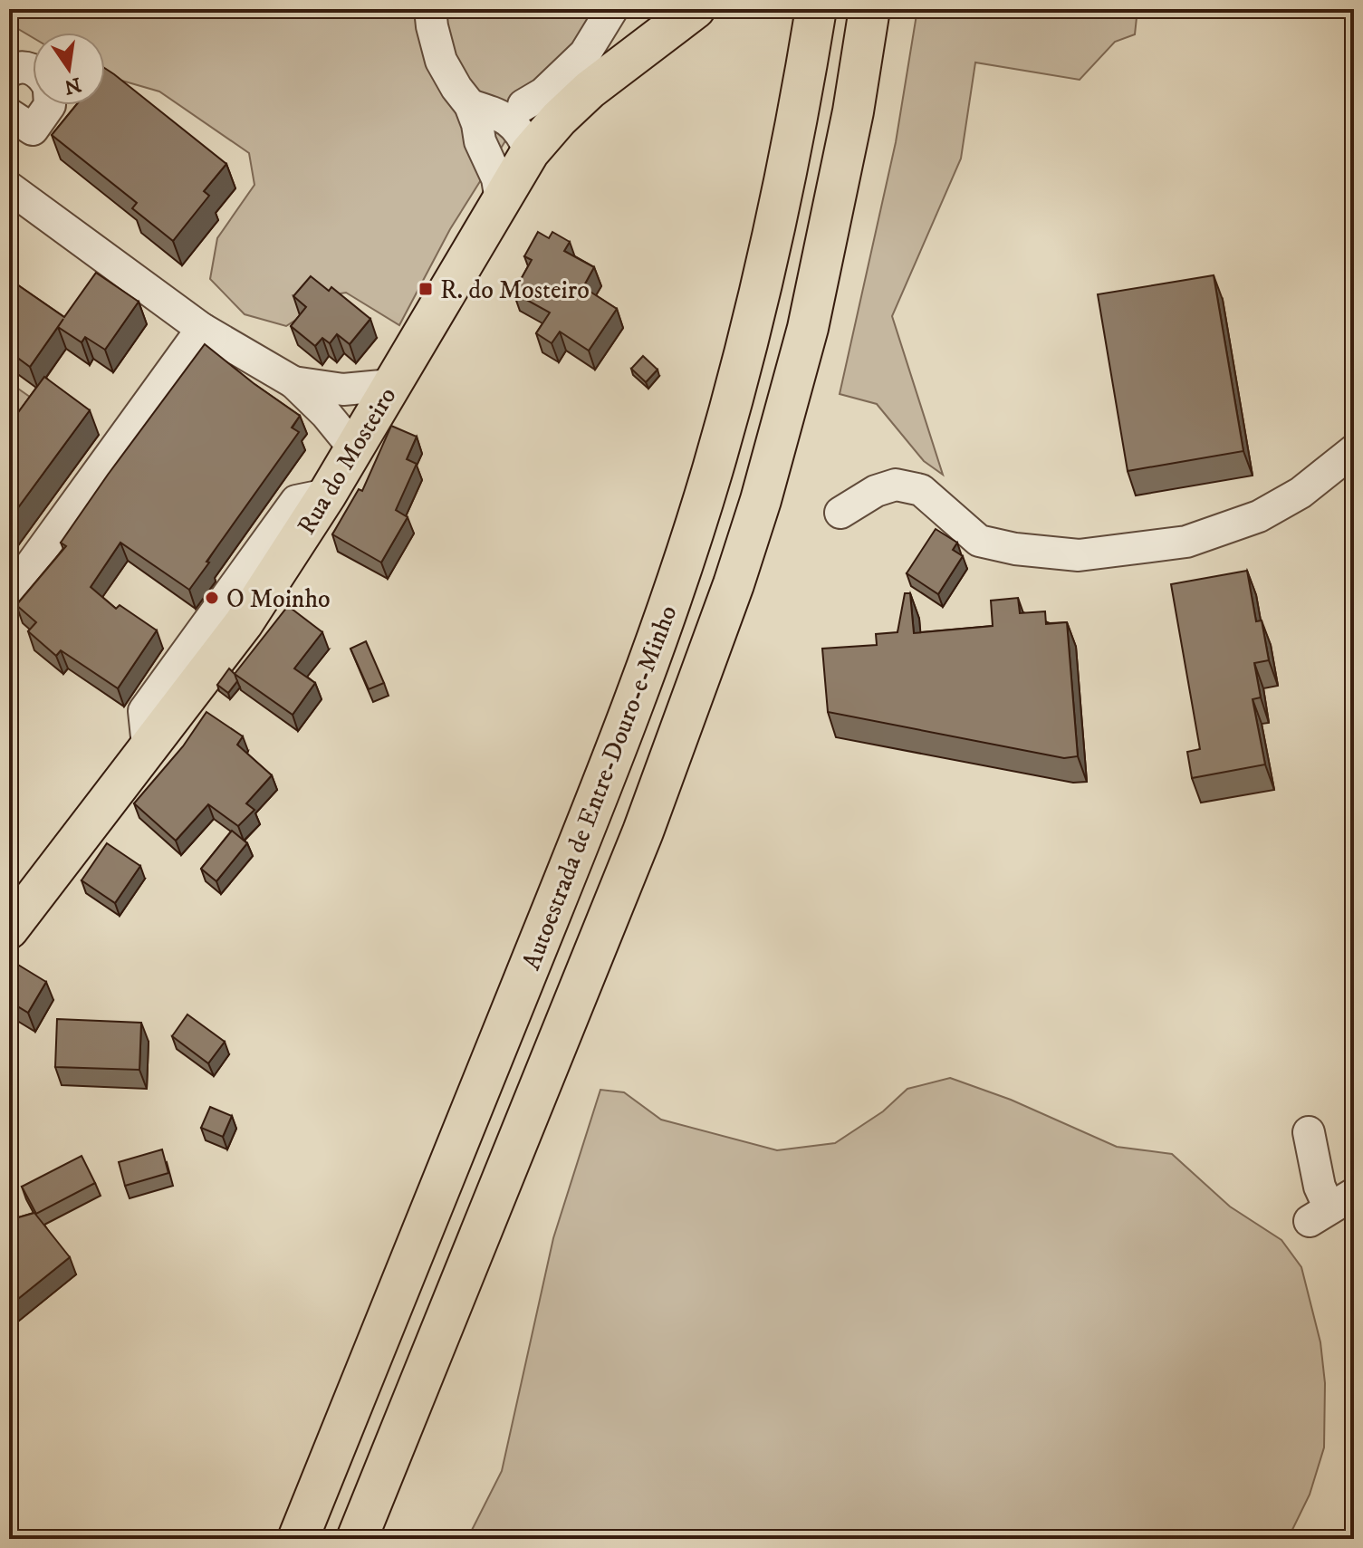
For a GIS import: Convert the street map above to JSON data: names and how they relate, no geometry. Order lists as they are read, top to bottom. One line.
{"streets":{"highway":["Autoestrada de Entre-Douro-e-Minho"],"main road":["Rua do Mosteiro"]},"places":{"transit":["R. do Mosteiro"],"other":["O Moinho"]},"north":"bottom"}
